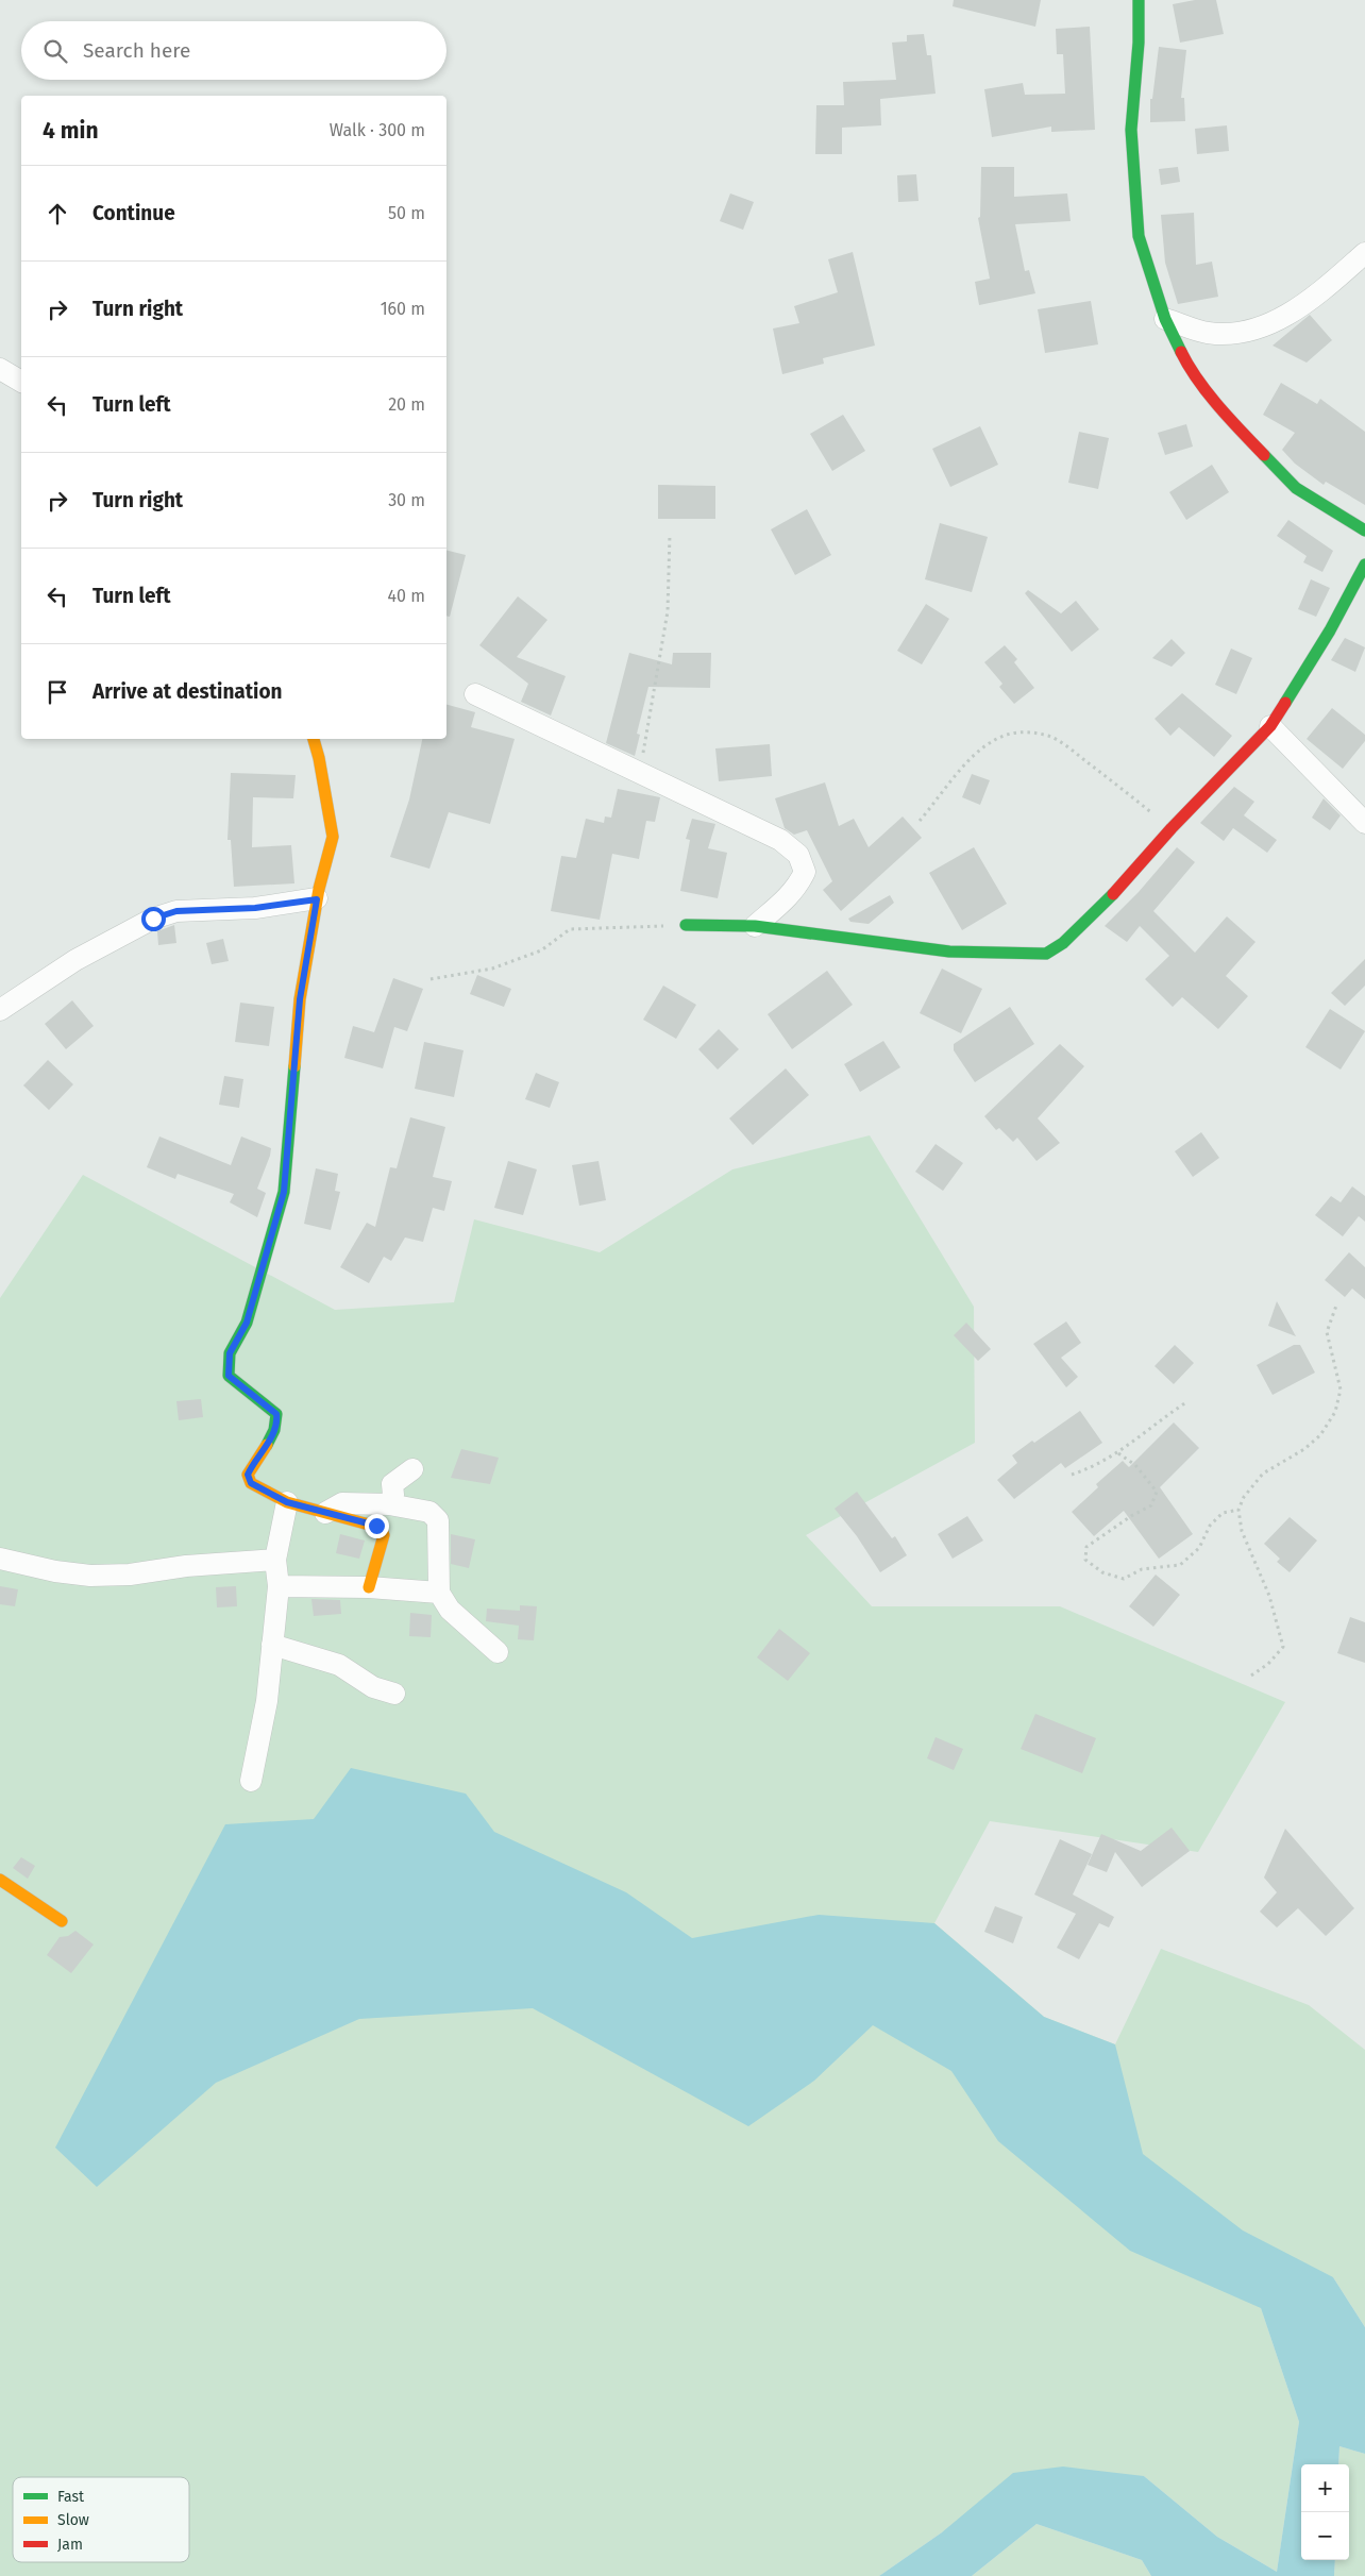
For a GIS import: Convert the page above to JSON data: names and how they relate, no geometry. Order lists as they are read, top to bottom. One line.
{"legend":["Fast","Slow","Jam"],"page":{"search":"Search here","heading":["4 min","Walk · 300 m"],"list":[["Continue","50 m"],["Turn right","160 m"],["Turn left","20 m"],["Turn right","30 m"],["Turn left","40 m"],"Arrive at destination"],"map_buttons":["+","−"]}}
